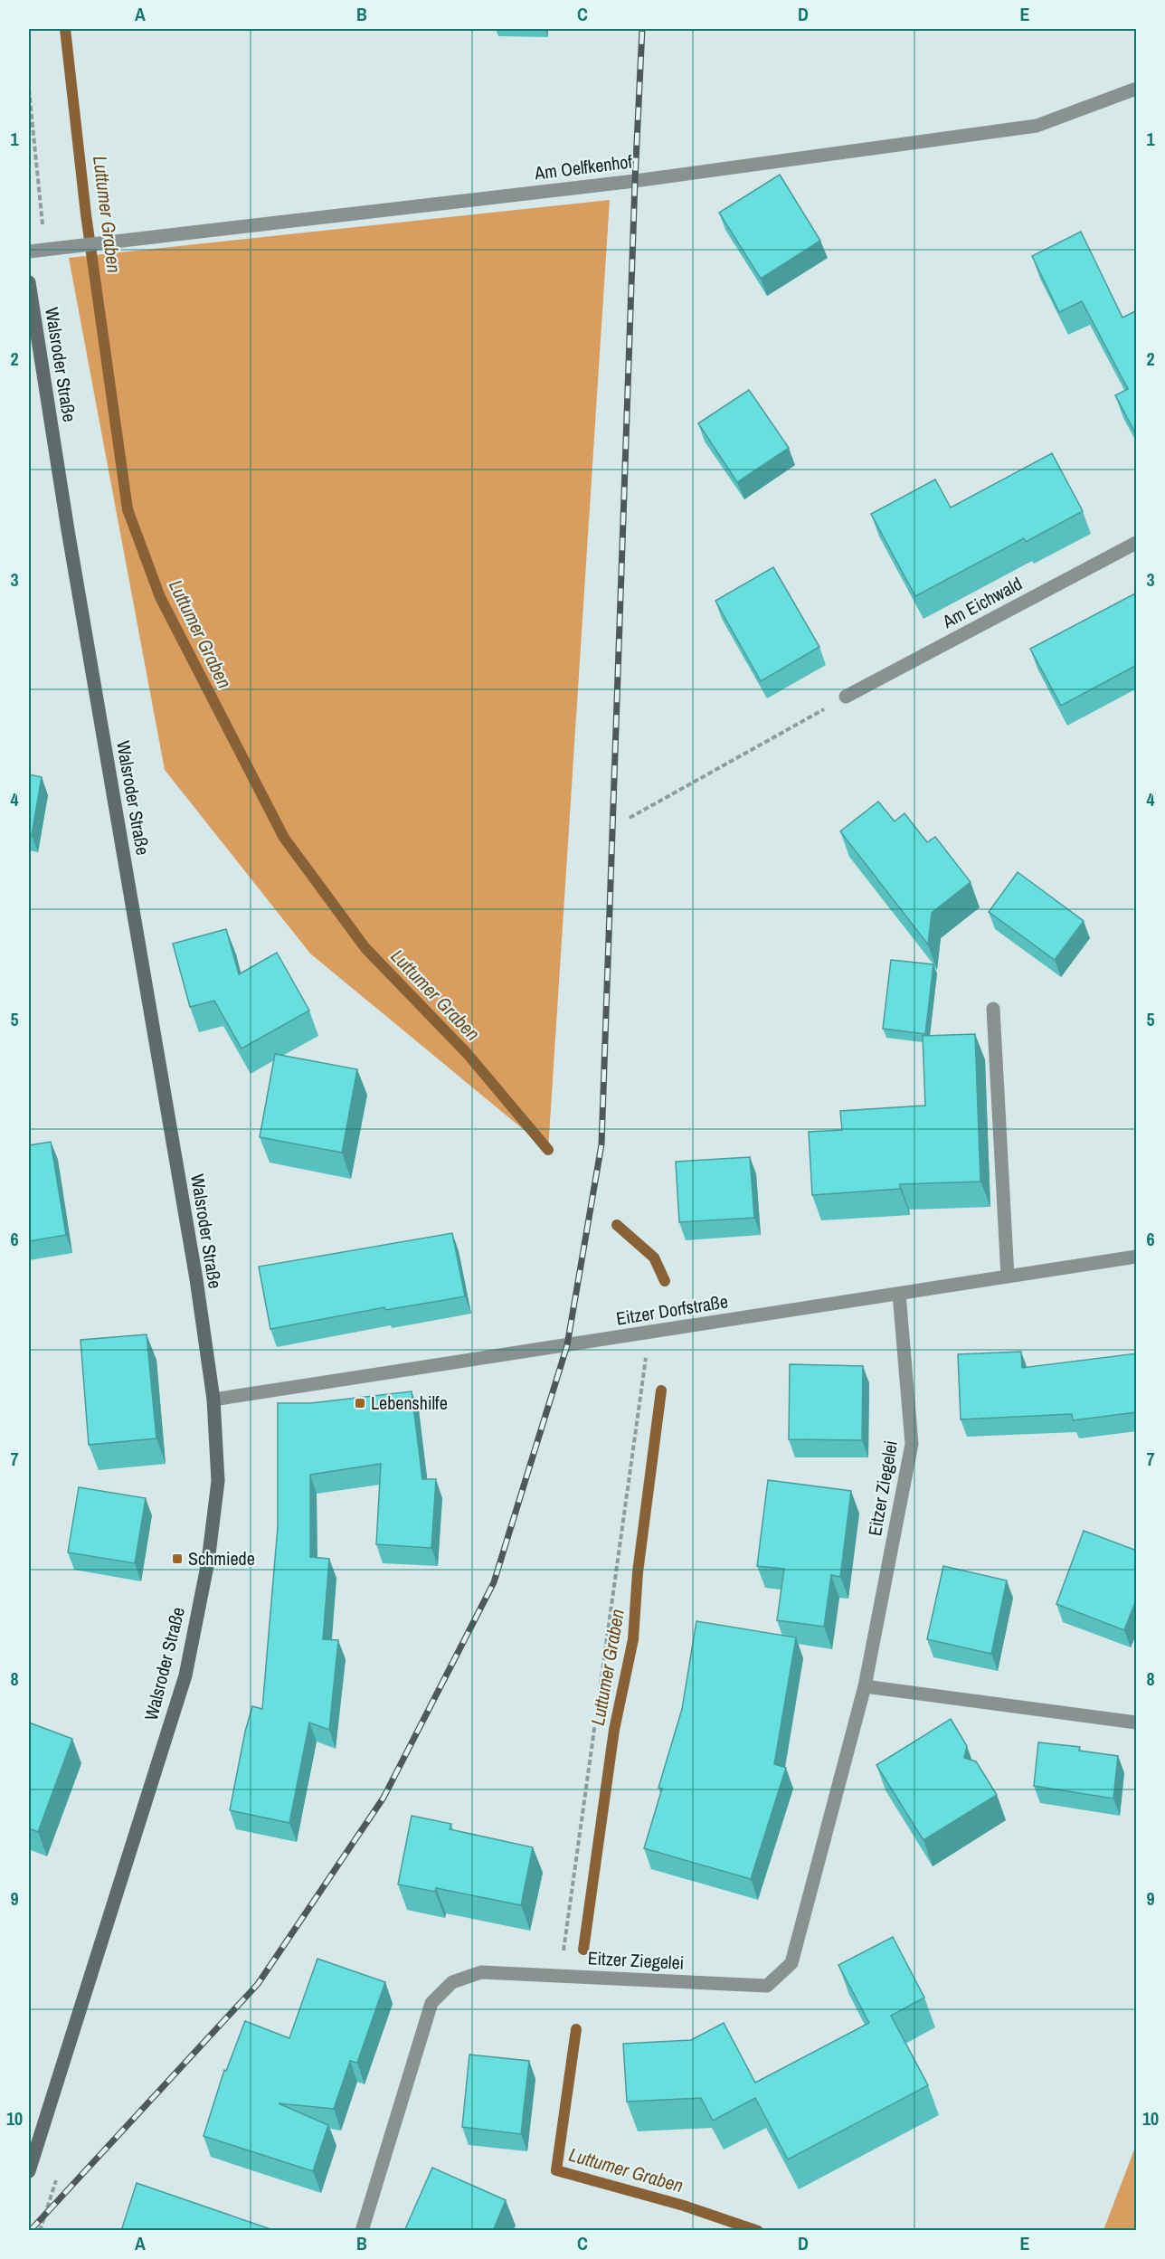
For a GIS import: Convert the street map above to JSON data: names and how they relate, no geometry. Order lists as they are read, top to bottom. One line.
{"streets":{"main road":["Walsroder Straße"],"street":["Am Oelfkenhof","Am Eichwald","Eitzer Dorfstraße","Eitzer Ziegelei"]},"crossings":[["Walsroder Straße","Eitzer Dorfstraße"],["Eitzer Dorfstraße","Eitzer Ziegelei"]],"water":["Luttumer Graben"],"places":{"transit":["Lebenshilfe","Schmiede"]},"grid":{"columns":["A","B","C","D","E"],"rows":["1","2","3","4","5","6","7","8","9","10"]}}
